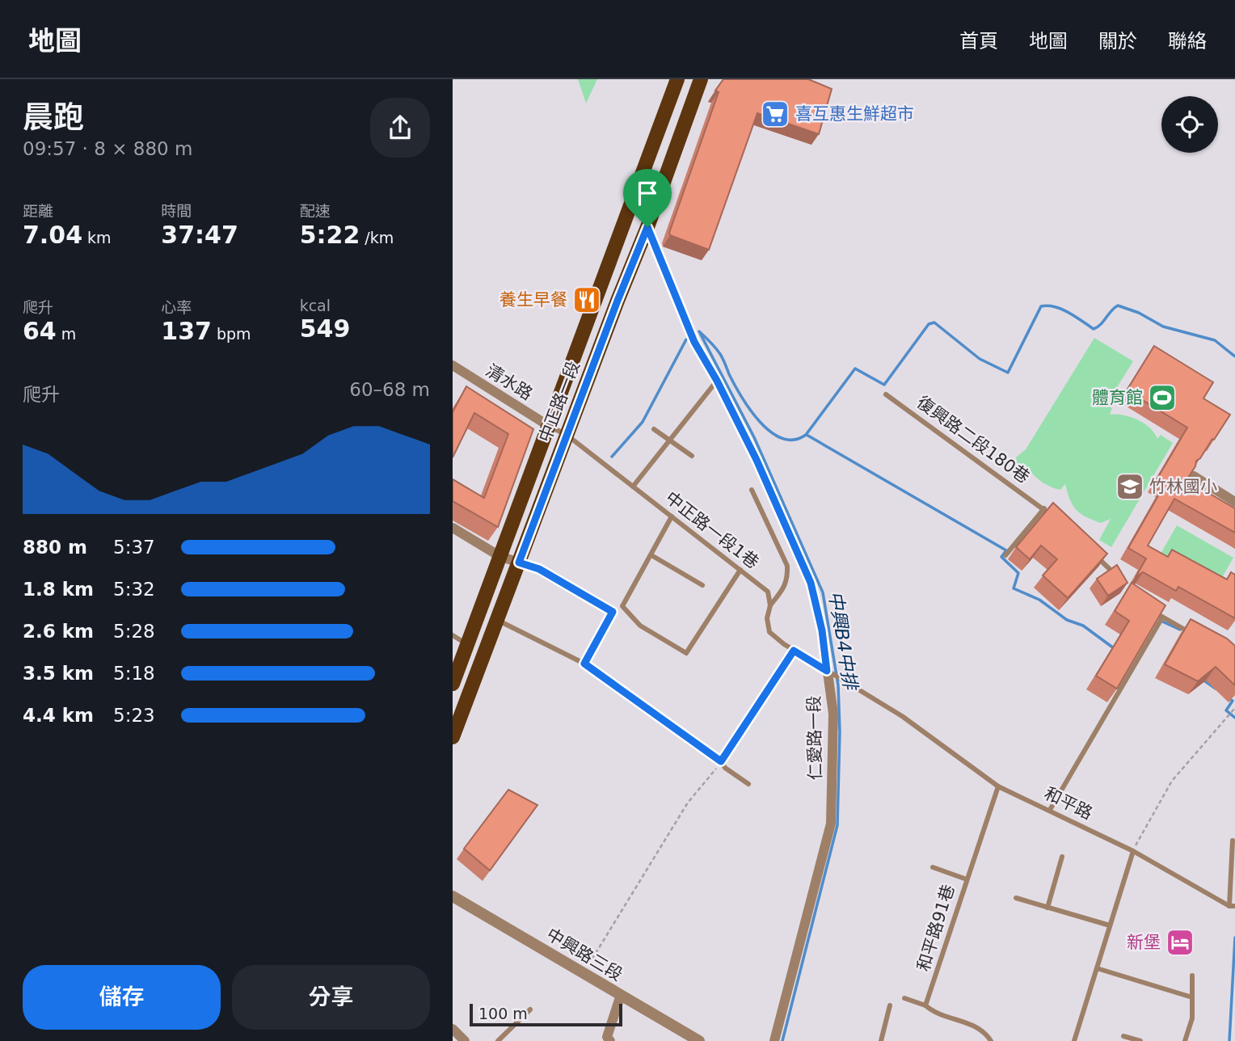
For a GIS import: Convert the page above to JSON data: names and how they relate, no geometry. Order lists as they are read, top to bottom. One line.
{"streets":{"main road":["中正路一段"],"street":["清水路","仁愛路一段","中興路三段"],"lane":["復興路二段180巷","中正路一段1巷","和平路","和平路91巷"]},"crossings":[["清水路","中正路一段"],["清水路","中正路一段1巷"],["中正路一段","中正路一段1巷"],["中正路一段","仁愛路一段"],["仁愛路一段","和平路"],["和平路","和平路91巷"]],"water":["中興B4中排"],"places":{"supermarket":["喜互惠生鮮超市"],"restaurant":["養生早餐"],"sports":["體育館"],"school or university":["竹林國小"],"hotel":["新堡"]},"scale_bar":"100 m","page":{"header":"地圖","nav":["首頁","地圖","關於","聯絡"],"heading":["晨跑","09:57 · 8 × 880 m"],"stats":[["距離","7.04 km"],["時間","37:47"],["配速","5:22 /km"],["爬升","64 m"],["心率","137 bpm"],["kcal","549"]],"chart":["爬升","60–68 m"],"list":[{"name":"880 m","note":"5:37"},{"name":"1.8 km","note":"5:32"},{"name":"2.6 km","note":"5:28"},{"name":"3.5 km","note":"5:18"},{"name":"4.4 km","note":"5:23"}],"buttons":["儲存","分享"],"scale":"100 m"}}
